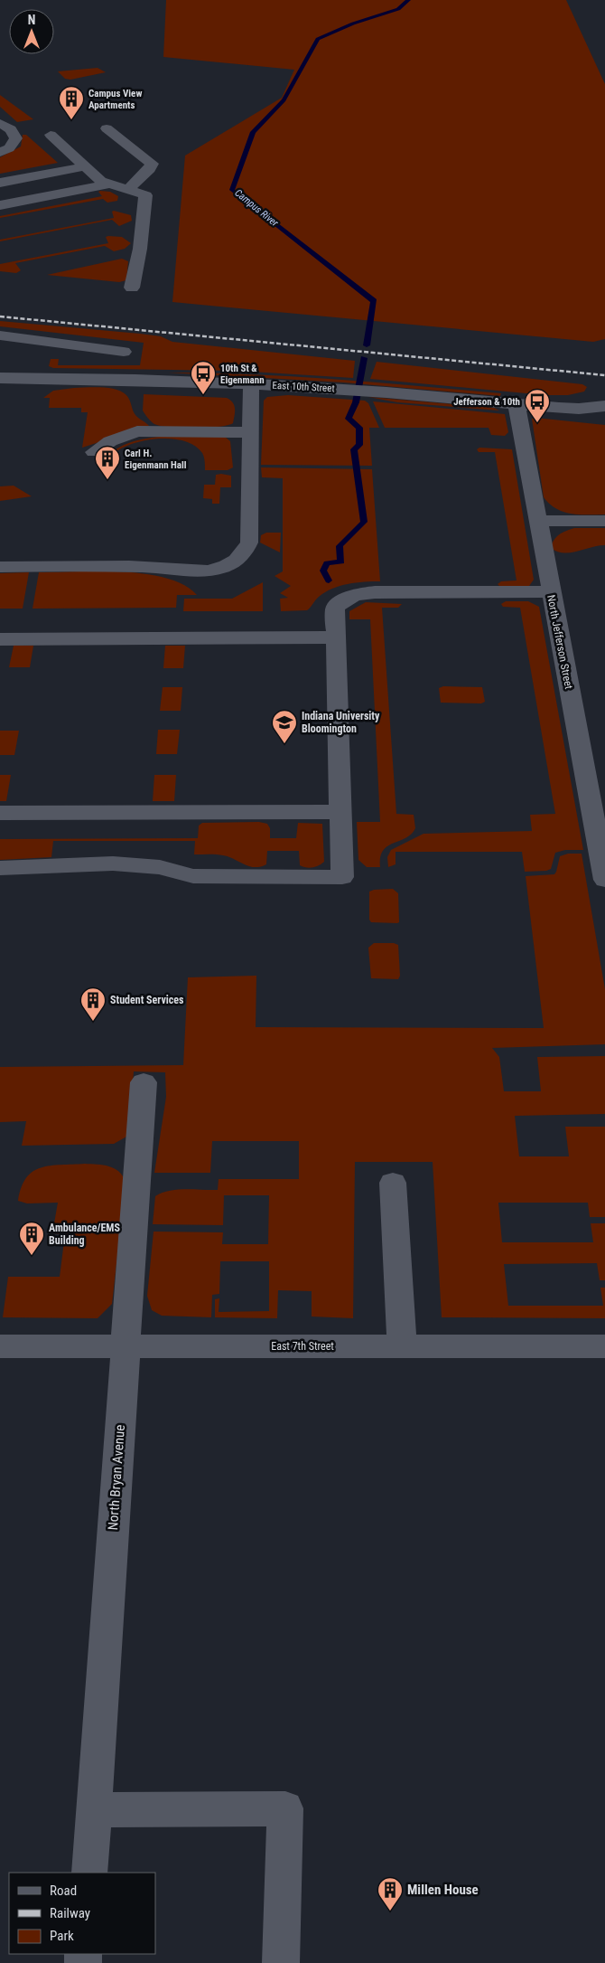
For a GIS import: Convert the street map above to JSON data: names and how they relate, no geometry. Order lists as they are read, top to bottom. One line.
{"streets":{"street":["East 10th Street","North Jefferson Street","East 7th Street","North Bryan Avenue"]},"crossings":[["East 10th Street","North Jefferson Street"],["East 7th Street","North Bryan Avenue"]],"water":["Campus River"],"places":{"building":["Campus View Apartments","Carl H. Eigenmann Hall","Student Services","Ambulance/EMS Building","Millen House"],"bus stop":["10th St & Eigenmann","Jefferson & 10th"],"school or university":["Indiana University Bloomington"]},"legend":["Road","Railway","Park"],"north":"top"}
